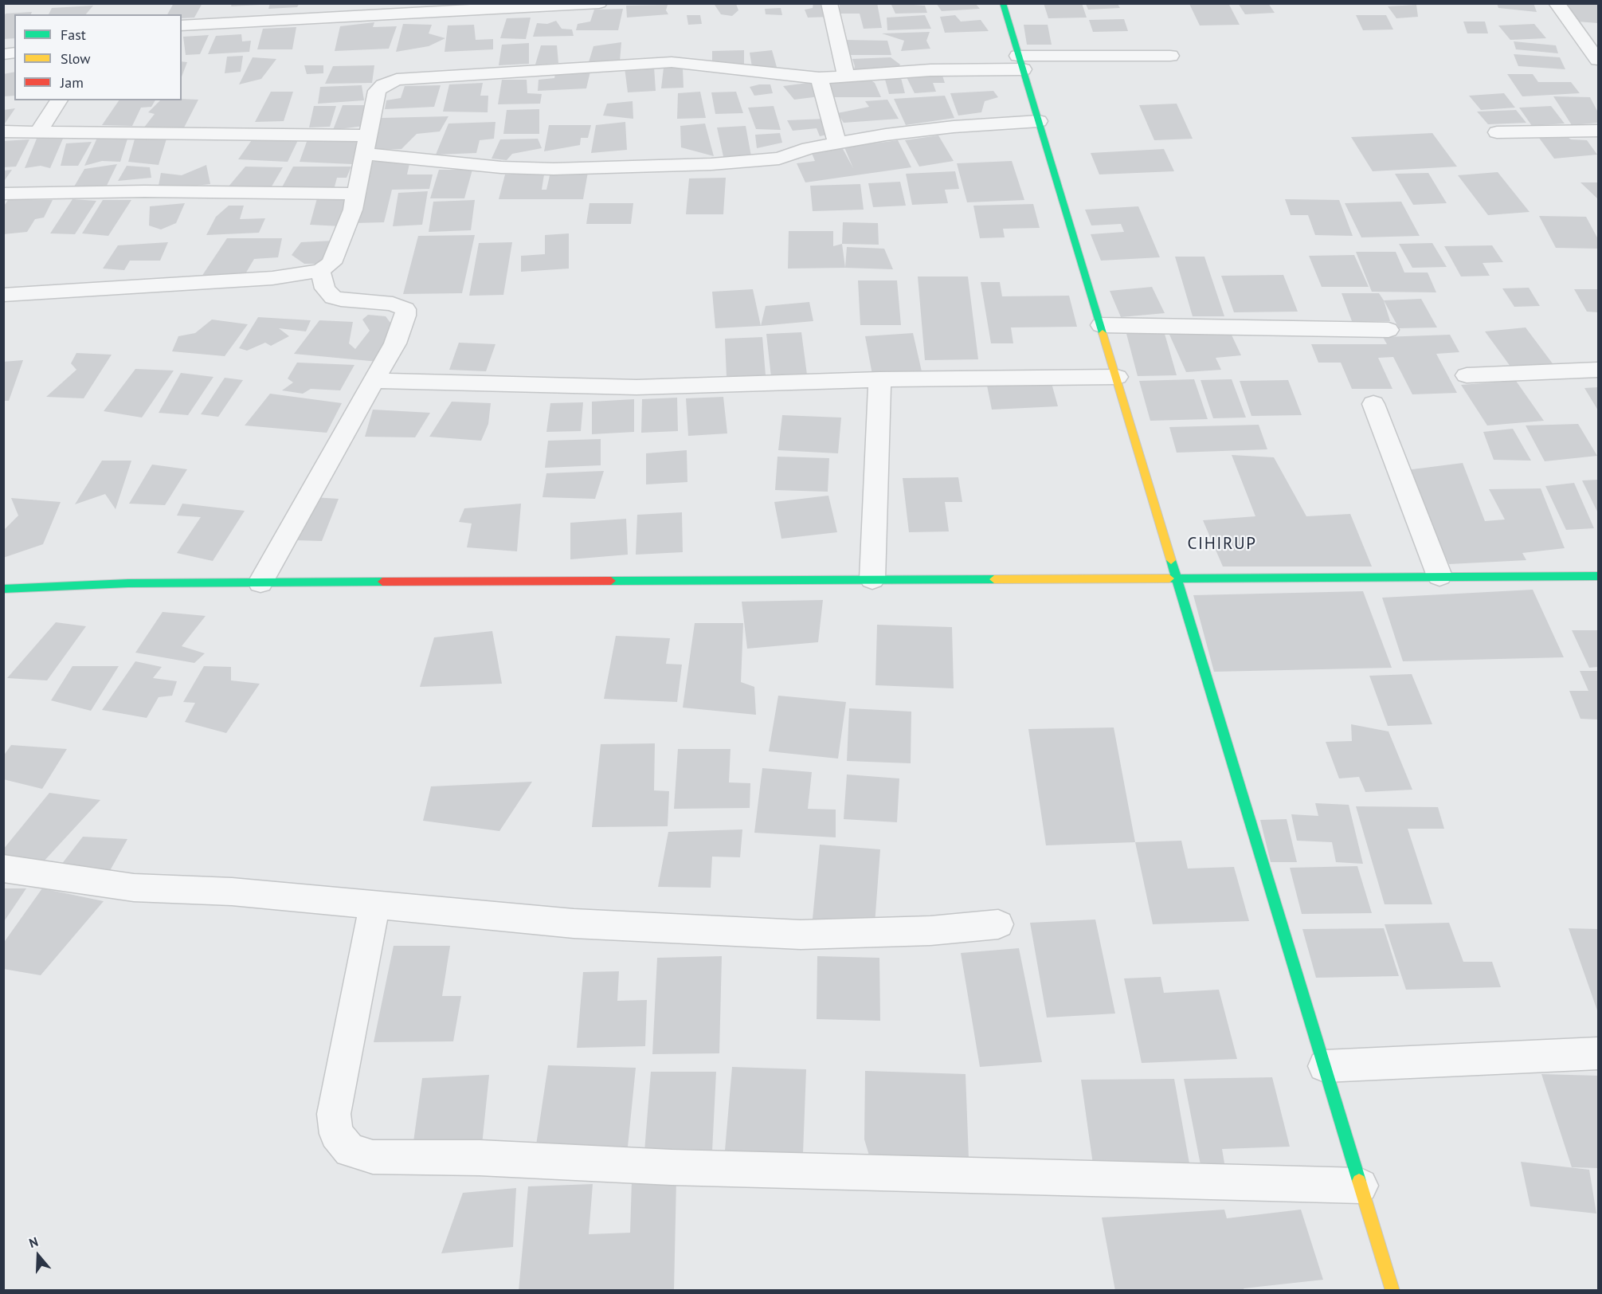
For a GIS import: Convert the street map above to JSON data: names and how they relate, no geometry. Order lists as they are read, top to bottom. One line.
{"districts":["CIHIRUP"],"legend":["Fast","Slow","Jam"],"north":"top"}
